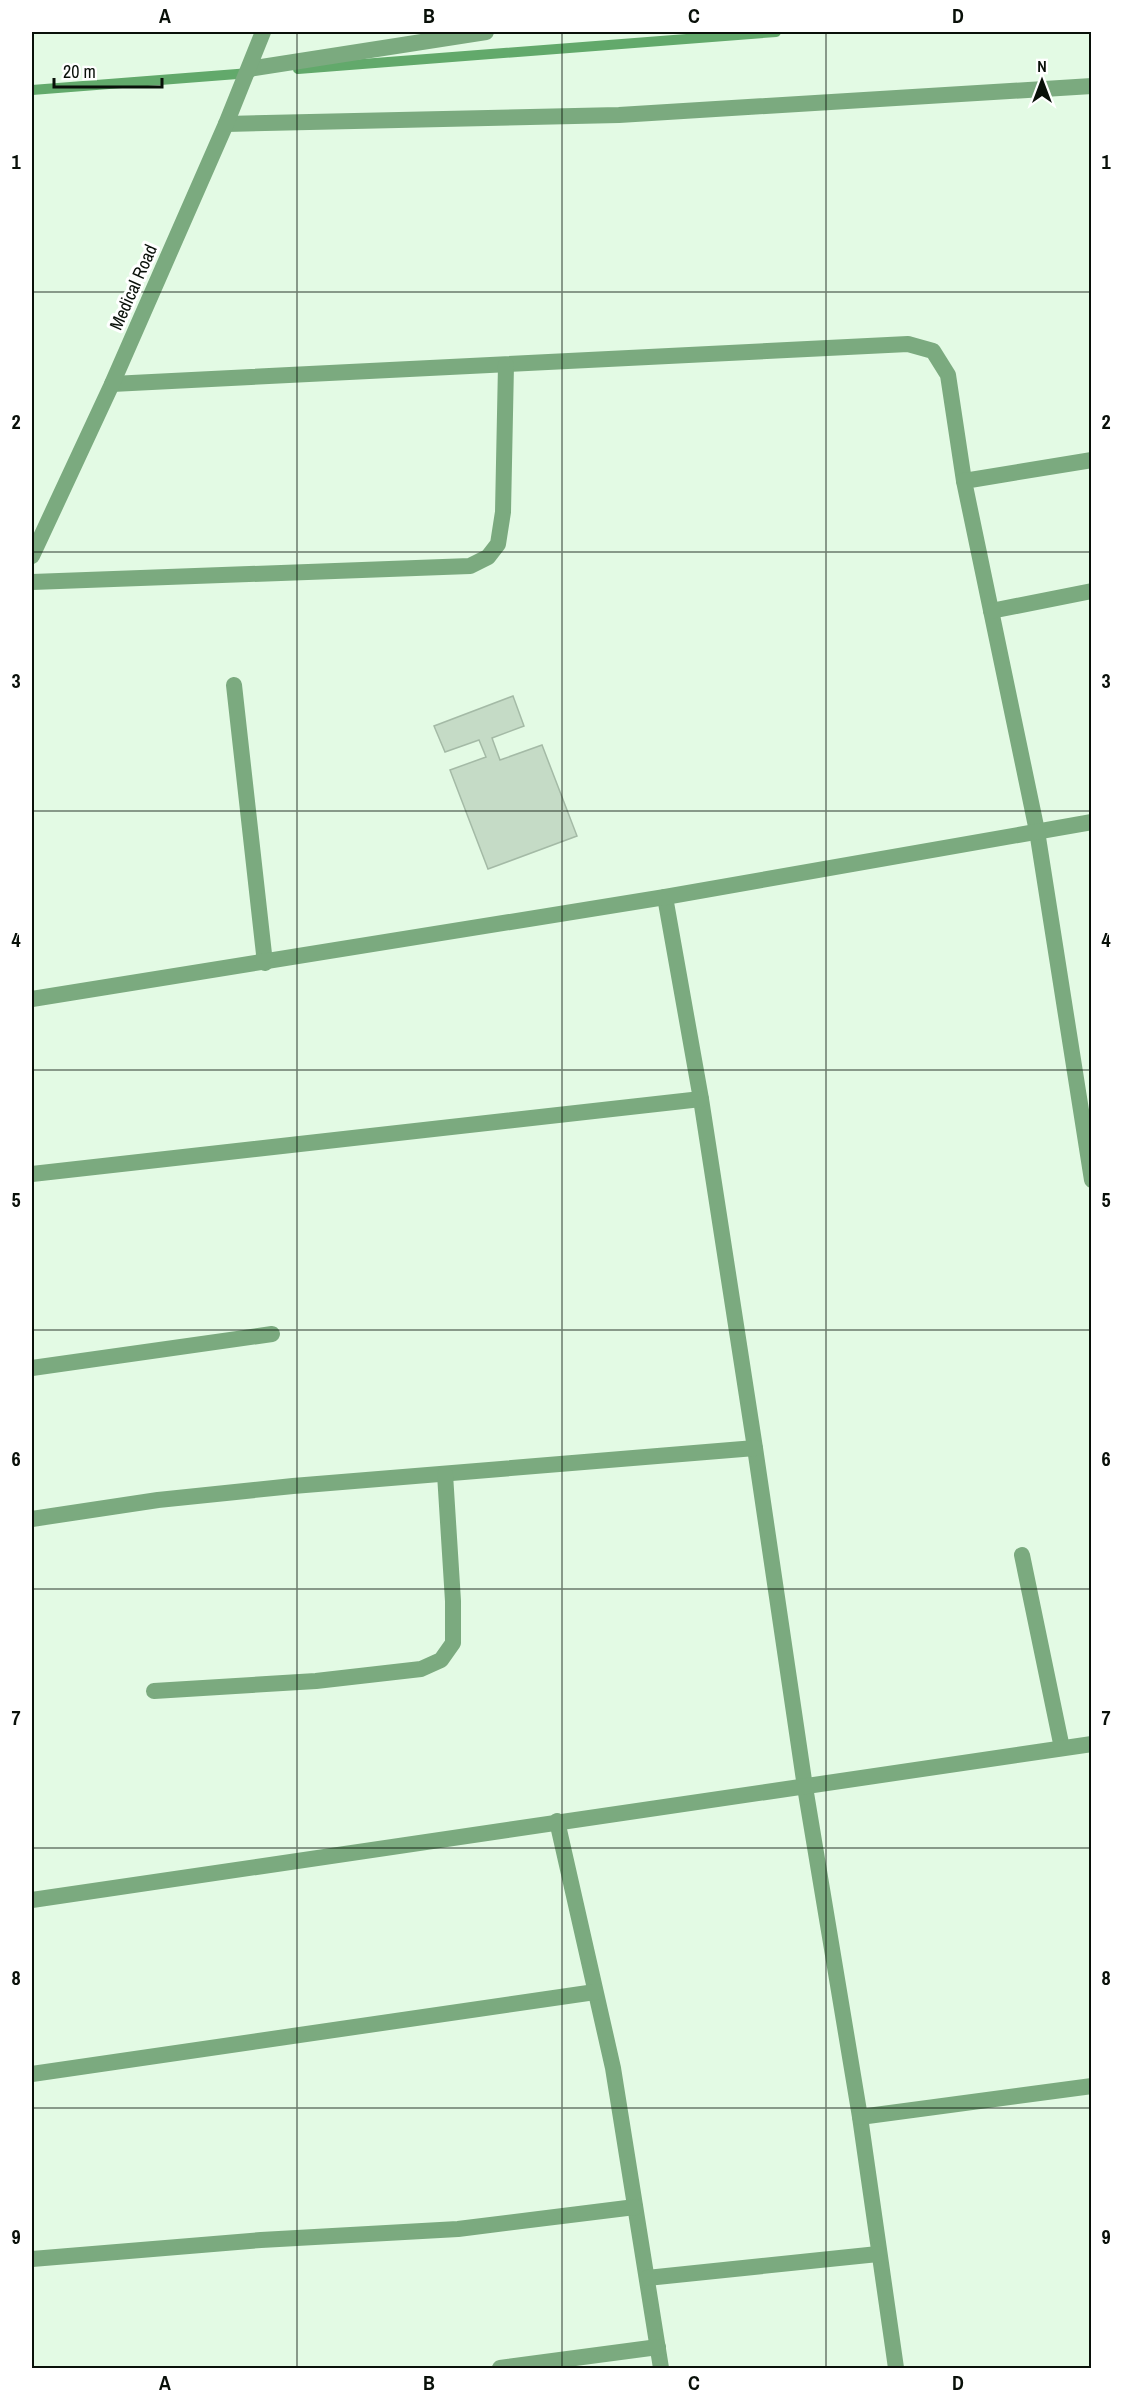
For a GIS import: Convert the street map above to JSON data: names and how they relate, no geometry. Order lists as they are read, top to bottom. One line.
{"streets":{"street":["Medical Road"]},"scale_bar":"20 m","north":"top","grid":{"columns":["A","B","C","D"],"rows":["1","2","3","4","5","6","7","8","9"]}}
